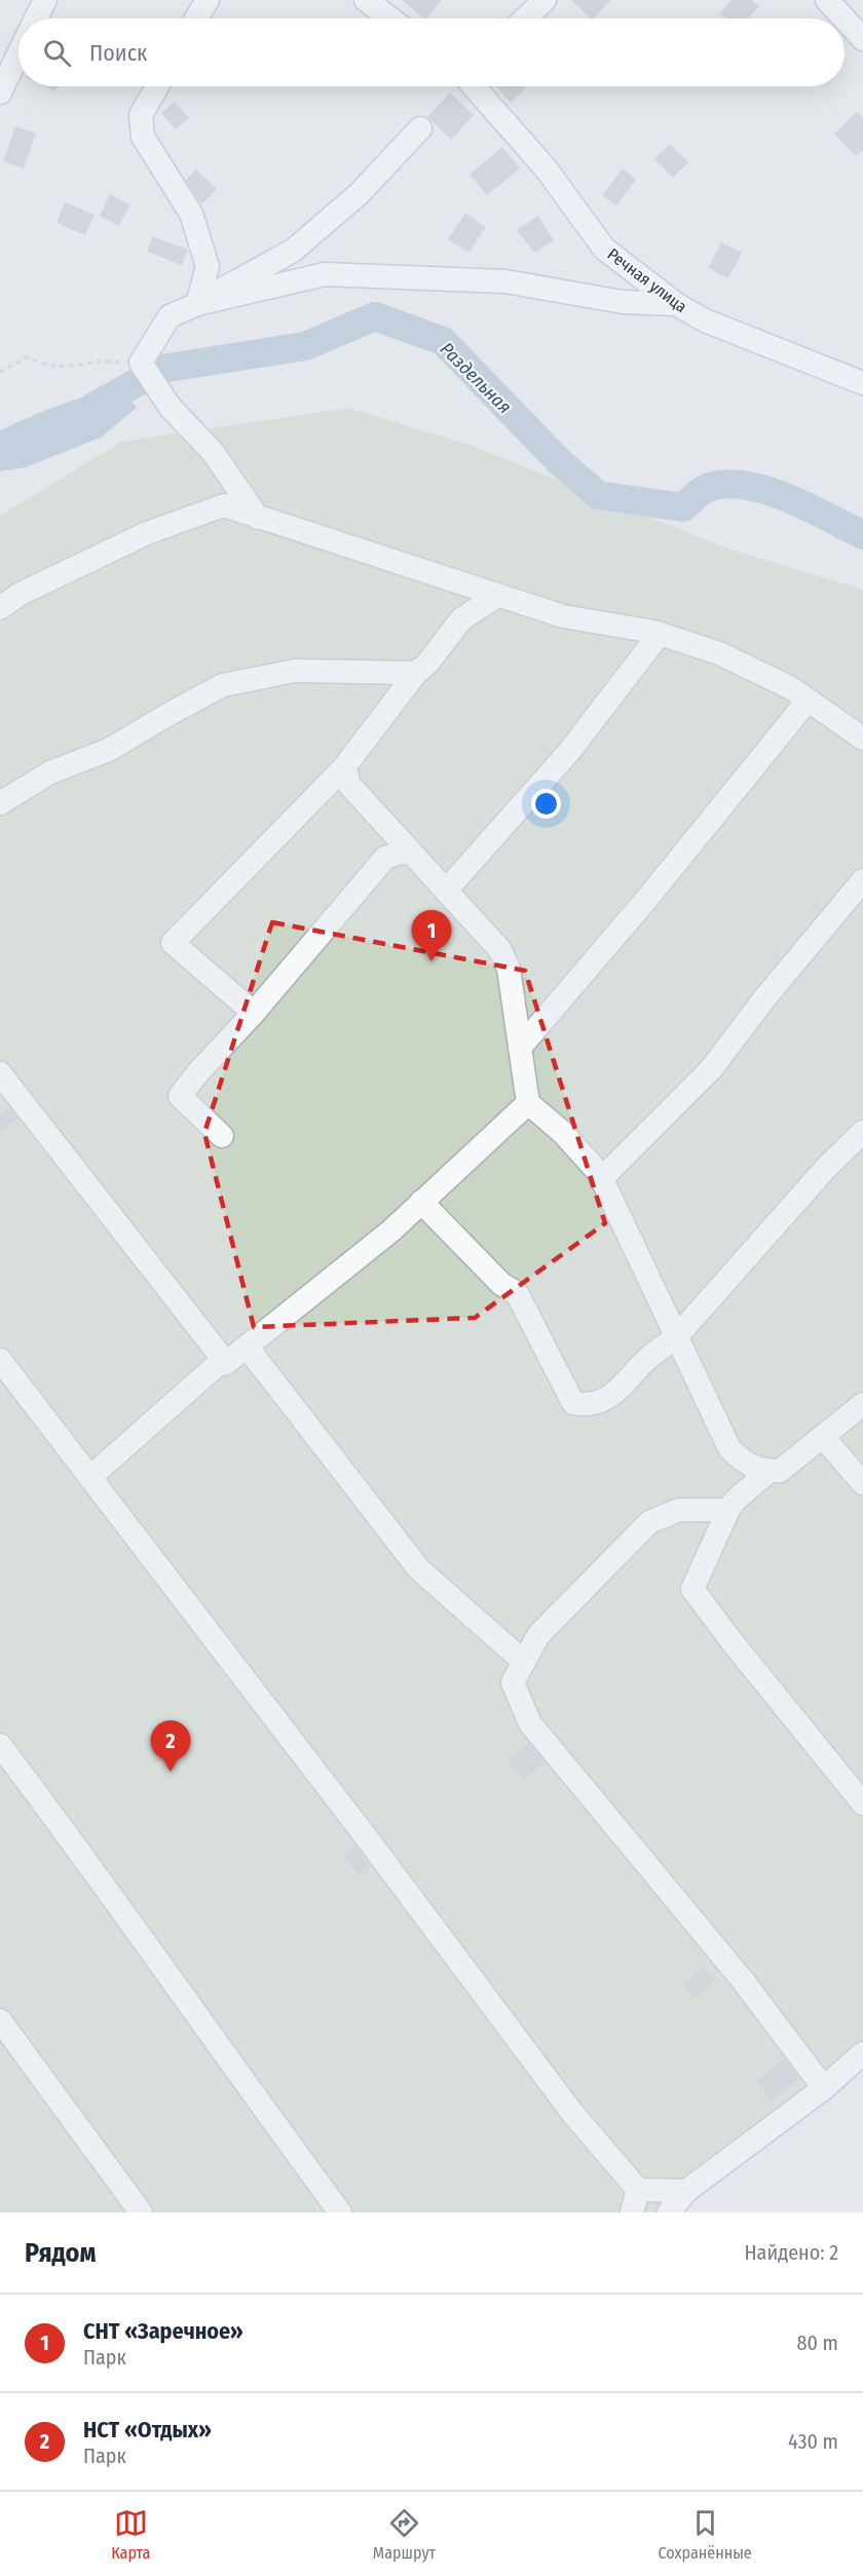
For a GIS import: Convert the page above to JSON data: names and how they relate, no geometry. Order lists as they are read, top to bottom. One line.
{"streets":{"street":["Речная улица"]},"water":["Раздельная"],"page":{"search":"Поиск","pins":["1","2"],"heading":["Рядом","Найдено: 2"],"list":[{"mark":"1","name":"СНТ «Заречное»","note":"Парк","value":"80 m"},{"mark":"2","name":"НСТ «Отдых»","note":"Парк","value":"430 m"}],"nav":["Карта","Маршрут","Сохранённые"]}}
